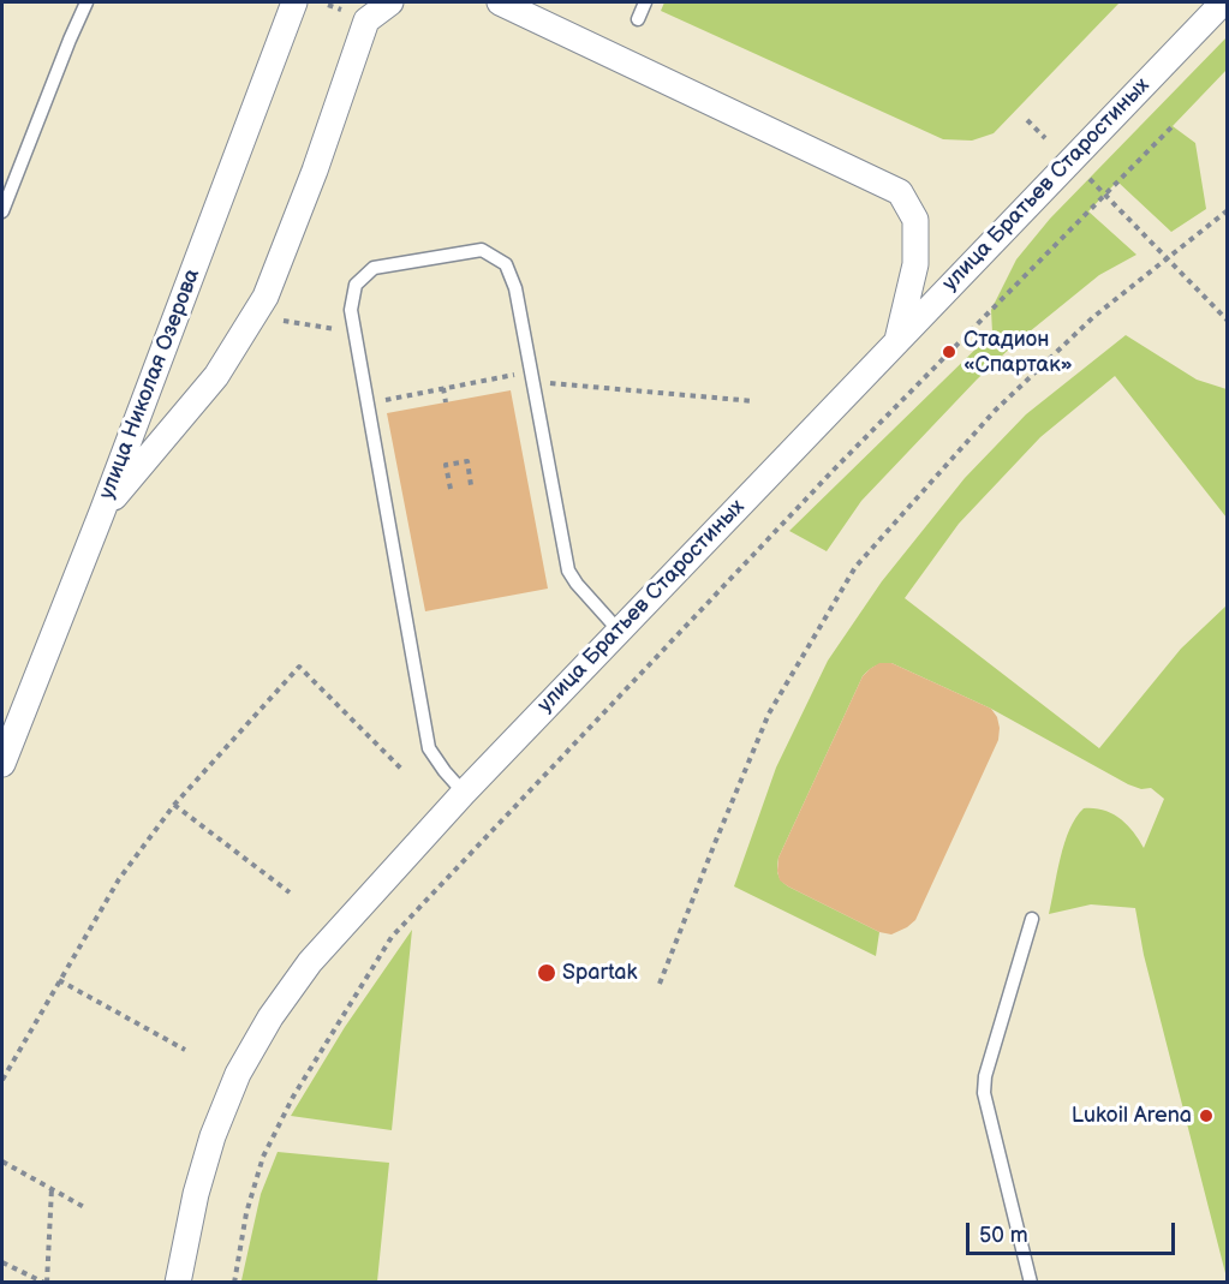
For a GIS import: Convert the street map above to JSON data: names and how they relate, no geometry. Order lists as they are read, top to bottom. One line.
{"streets":{"street":["улица Братьев Старостиных","улица Николая Озерова"]},"places":["Стадион «Спартак»","Spartak","Lukoil Arena"],"scale_bar":"50 m"}
